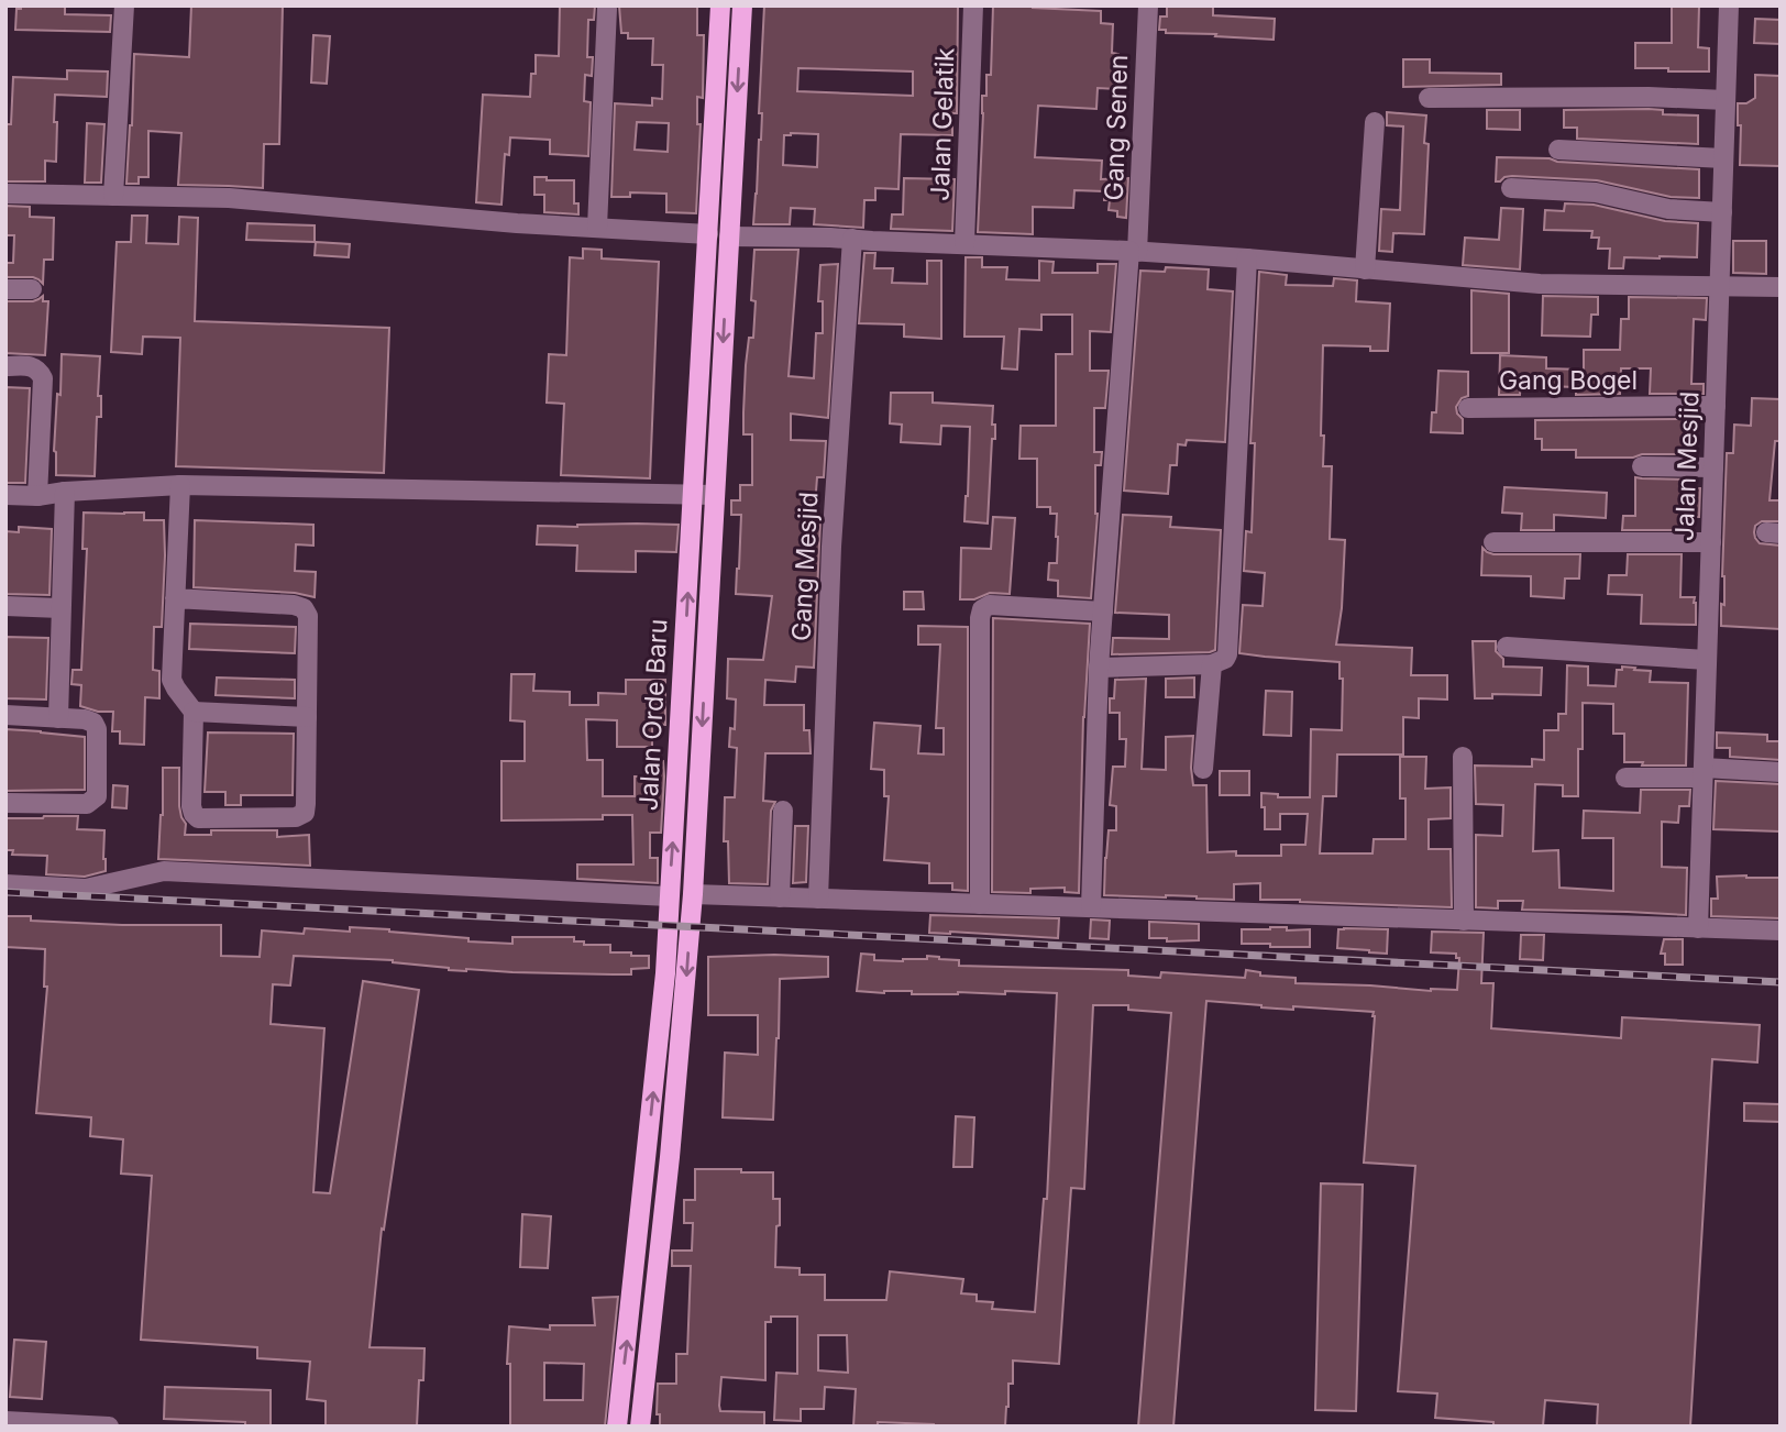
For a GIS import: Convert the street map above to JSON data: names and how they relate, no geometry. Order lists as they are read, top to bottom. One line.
{"streets":{"main road":["Jalan Orde Baru"],"street":["Jalan Gelatik","Gang Senen","Gang Bogel","Jalan Mesjid","Gang Mesjid"]},"crossings":[["Gang Bogel","Jalan Mesjid"]]}
